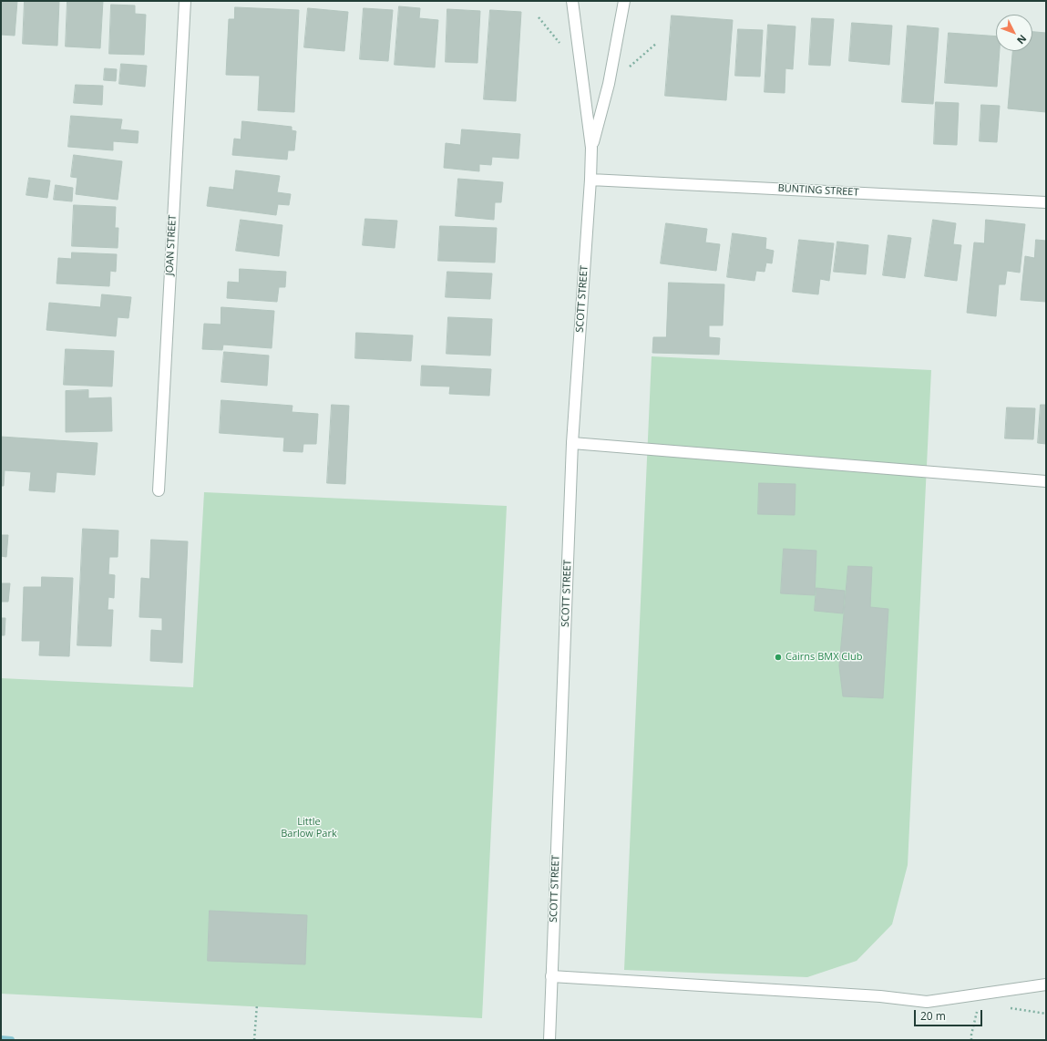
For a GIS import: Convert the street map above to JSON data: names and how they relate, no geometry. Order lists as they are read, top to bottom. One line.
{"streets":{"street":["BUNTING STREET","JOAN STREET","SCOTT STREET"]},"crossings":[["BUNTING STREET","SCOTT STREET"]],"parks":["Little Barlow Park"],"places":["Cairns BMX Club"],"scale_bar":"20 m","north":"bottom right"}
